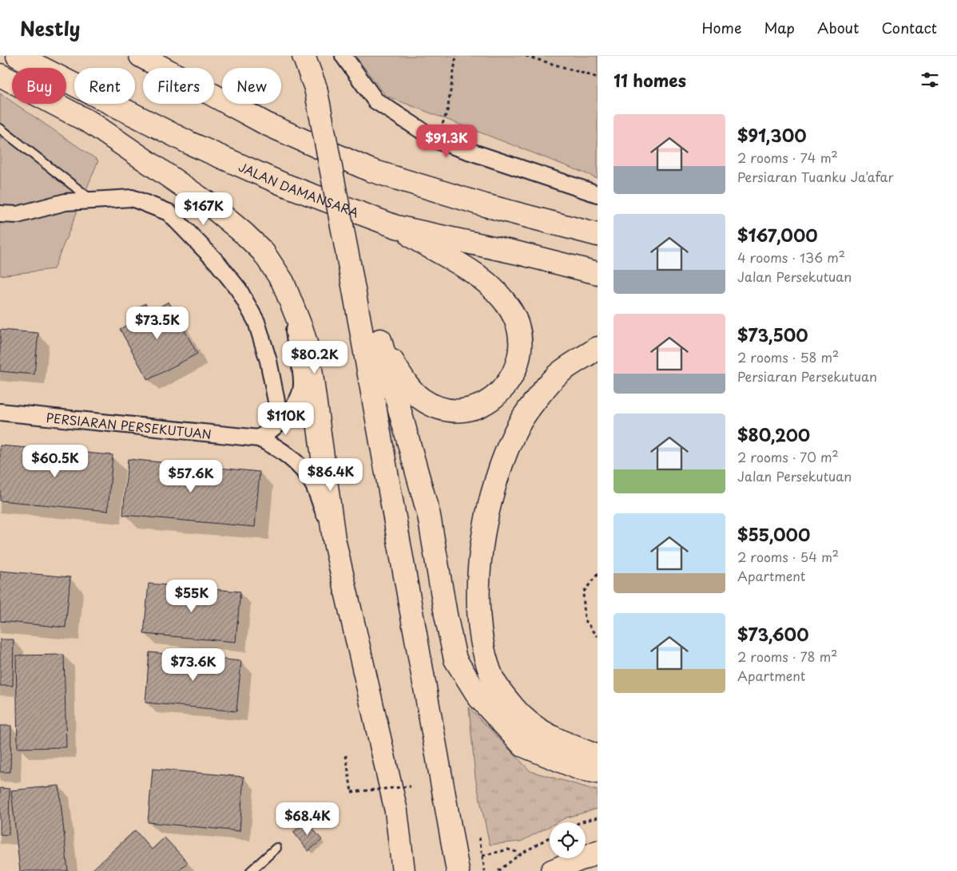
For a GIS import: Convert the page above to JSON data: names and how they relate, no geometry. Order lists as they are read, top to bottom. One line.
{"streets":{"main road":["JALAN DAMANSARA"],"street":["PERSIARAN PERSEKUTUAN"]},"page":{"header":"Nestly","nav":["Home","Map","About","Contact"],"heading":"11 homes","chip":["Buy","Rent","Filters","New"],"list":[{"name":"$91,300","note":"2 rooms · 74 m² · Persiaran Tuanku Ja'afar"},{"name":"$167,000","note":"4 rooms · 136 m² · Jalan Persekutuan"},{"name":"$73,500","note":"2 rooms · 58 m² · Persiaran Persekutuan"},{"name":"$80,200","note":"2 rooms · 70 m² · Jalan Persekutuan"},{"name":"$55,000","note":"2 rooms · 54 m² · Apartment"},{"name":"$73,600","note":"2 rooms · 78 m² · Apartment"}],"price":["$91.3K","$167K","$73.5K","$80.2K","$110K","$60.5K","$86.4K","$57.6K","$55K","$73.6K","$68.4K"]}}
